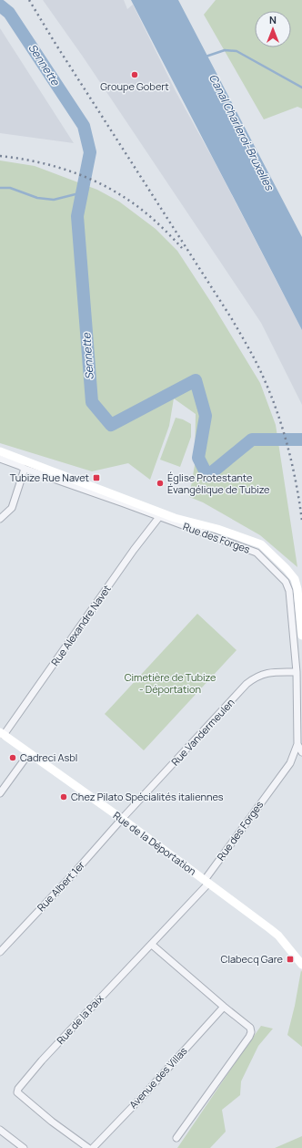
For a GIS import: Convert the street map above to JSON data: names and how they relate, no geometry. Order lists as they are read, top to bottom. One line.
{"streets":{"main road":["Rue des Forges","Rue de la Déportation"],"street":["Rue Alexandre Navet","Rue Vandermeulen","Rue Albert 1er","Rue de la Paix","Avenue des Villas"]},"crossings":[["Rue des Forges","Rue Alexandre Navet"],["Rue des Forges","Rue Vandermeulen"],["Rue des Forges","Rue de la Déportation"],["Rue des Forges","Rue de la Paix"],["Rue Alexandre Navet","Rue de la Déportation"],["Rue Vandermeulen","Rue de la Déportation"],["Rue Vandermeulen","Rue Albert 1er"],["Rue de la Déportation","Rue Albert 1er"],["Rue de la Déportation","Rue de la Paix"]],"water":["Sennette","Canal Charleroi-Bruxelles"],"parks":["Cimetière de Tubize - Déportation"],"places":{"other":["Groupe Gobert","Église Protestante Évangélique de Tubize","Cadreci Asbl","Chez Pilato Spécialités italiennes"],"transit":["Tubize Rue Navet","Clabecq Gare"]},"north":"top"}
